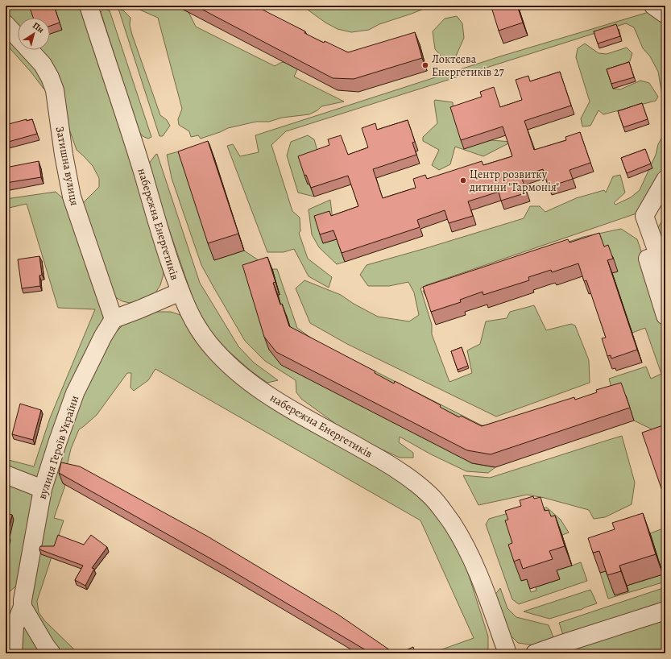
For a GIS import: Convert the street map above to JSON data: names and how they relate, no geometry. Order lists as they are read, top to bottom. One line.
{"streets":{"street":["Затишна вулиця","набережна Енергетиків","вулиця Героїв України"]},"crossings":[["Затишна вулиця","вулиця Героїв України"]],"places":["Локтєєва Енергетиків 27","Центр розвитку дитини \"Гармонія\""],"north":"top right"}
